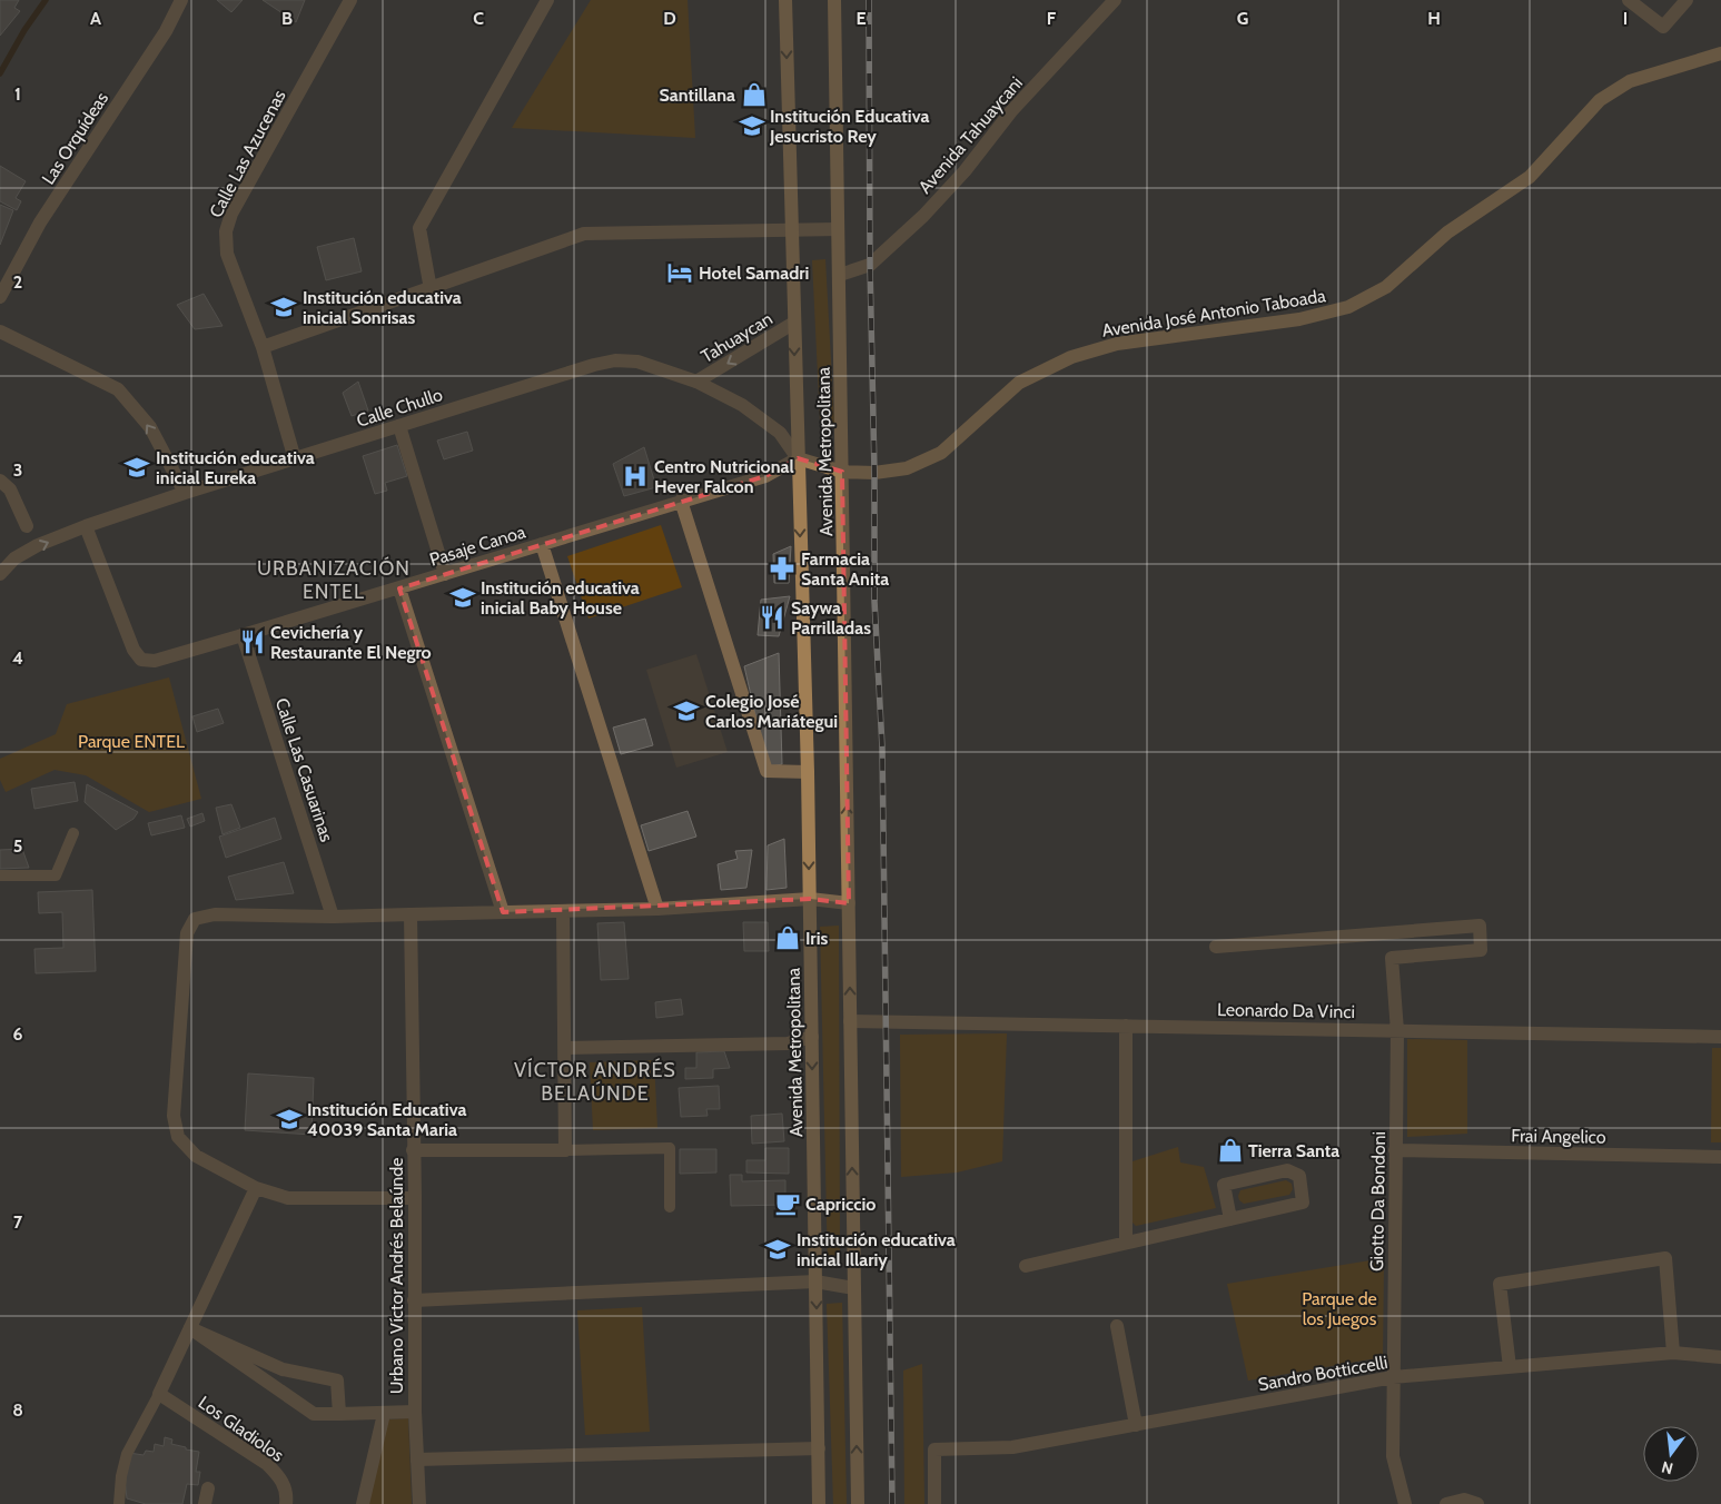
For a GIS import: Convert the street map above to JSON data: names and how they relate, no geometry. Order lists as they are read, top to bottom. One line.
{"streets":{"main road":["Avenida José Antonio Taboada","Avenida Metropolitana"],"street":["Avenida Tahuaycani","Las Orquídeas","Calle Las Azucenas","Tahuaycan","Calle Chullo","Pasaje Canoa","Calle Las Casuarinas","Leonardo Da Vinci","Frai Angelico","Giotto Da Bondoni","Urbano Víctor Andrés Belaúnde","Sandro Botticcelli","Los Gladiolos"]},"crossings":[["Avenida Tahuaycani","Avenida Metropolitana"],["Calle Las Azucenas","Calle Chullo"],["Avenida José Antonio Taboada","Calle Chullo"],["Avenida José Antonio Taboada","Avenida Metropolitana"],["Avenida José Antonio Taboada","Pasaje Canoa"],["Tahuaycan","Calle Chullo"],["Tahuaycan","Avenida Metropolitana"],["Calle Chullo","Avenida Metropolitana"],["Calle Chullo","Pasaje Canoa"],["Avenida Metropolitana","Pasaje Canoa"],["Avenida Metropolitana","Leonardo Da Vinci"],["Pasaje Canoa","Calle Las Casuarinas"],["Leonardo Da Vinci","Giotto Da Bondoni"],["Frai Angelico","Giotto Da Bondoni"],["Giotto Da Bondoni","Sandro Botticcelli"]],"districts":["URBANIZACIÓN ENTEL","VÍCTOR ANDRÉS BELAÚNDE"],"parks":["Parque ENTEL","Parque de los Juegos"],"places":{"shop":["Santillana","Iris","Tierra Santa"],"school or university":["Institución Educativa Jesucristo Rey","Institución educativa inicial Sonrisas","Institución educativa inicial Eureka","Institución educativa inicial Baby House","Colegio José Carlos Mariátegui","Institución Educativa 40039 Santa Maria","Institución educativa inicial Illariy"],"hotel":["Hotel Samadri"],"hospital":["Centro Nutricional Hever Falcon"],"pharmacy":["Farmacia Santa Anita"],"restaurant":["Saywa Parrilladas","Cevichería y Restaurante El Negro"],"cafe":["Capriccio"]},"north":"bottom","grid":{"columns":["A","B","C","D","E","F","G","H","I"],"rows":["1","2","3","4","5","6","7","8"]}}
